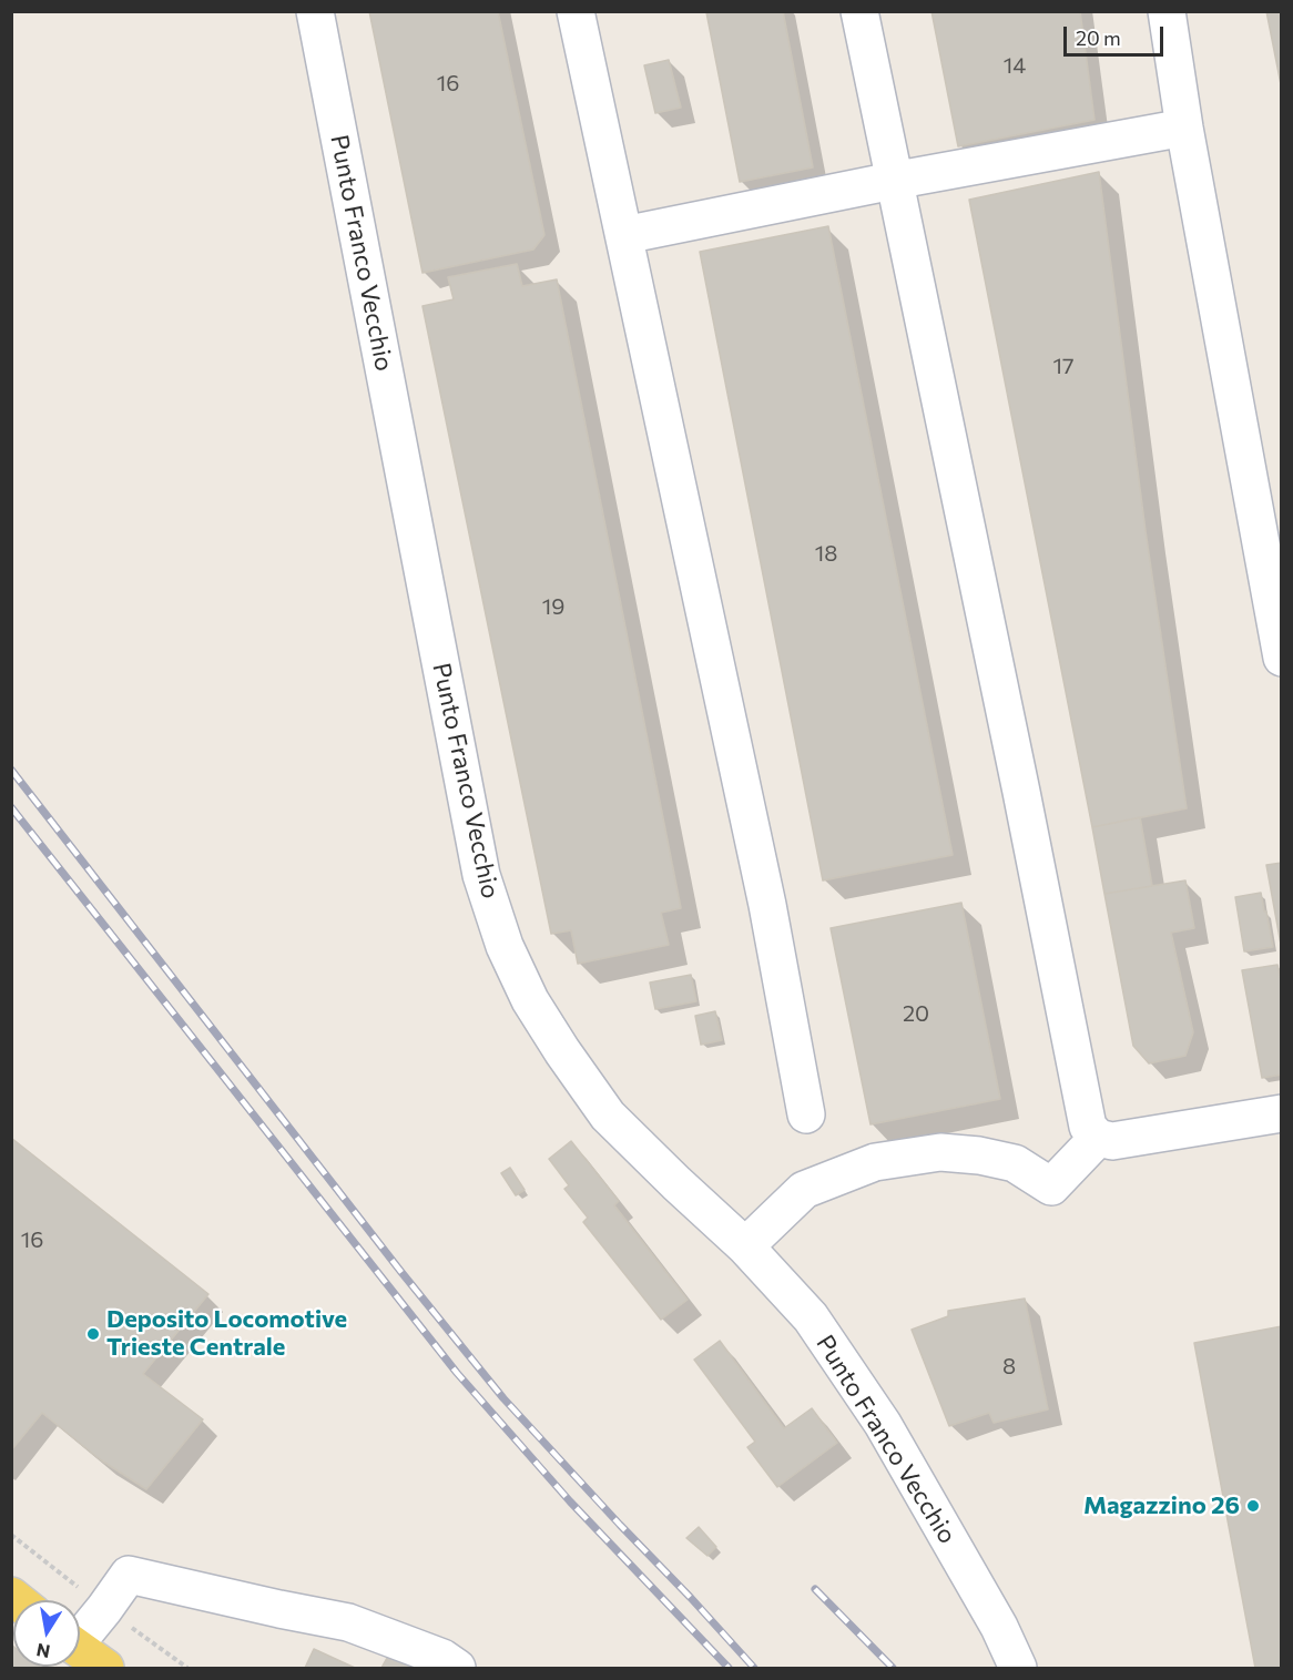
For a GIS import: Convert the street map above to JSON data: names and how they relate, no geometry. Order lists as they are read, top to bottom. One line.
{"streets":{"street":["Punto Franco Vecchio"]},"places":["Deposito Locomotive Trieste Centrale","Magazzino 26"],"house_numbers":["14","16","17","18","19","20","16","8"],"scale_bar":"20 m","north":"bottom"}
